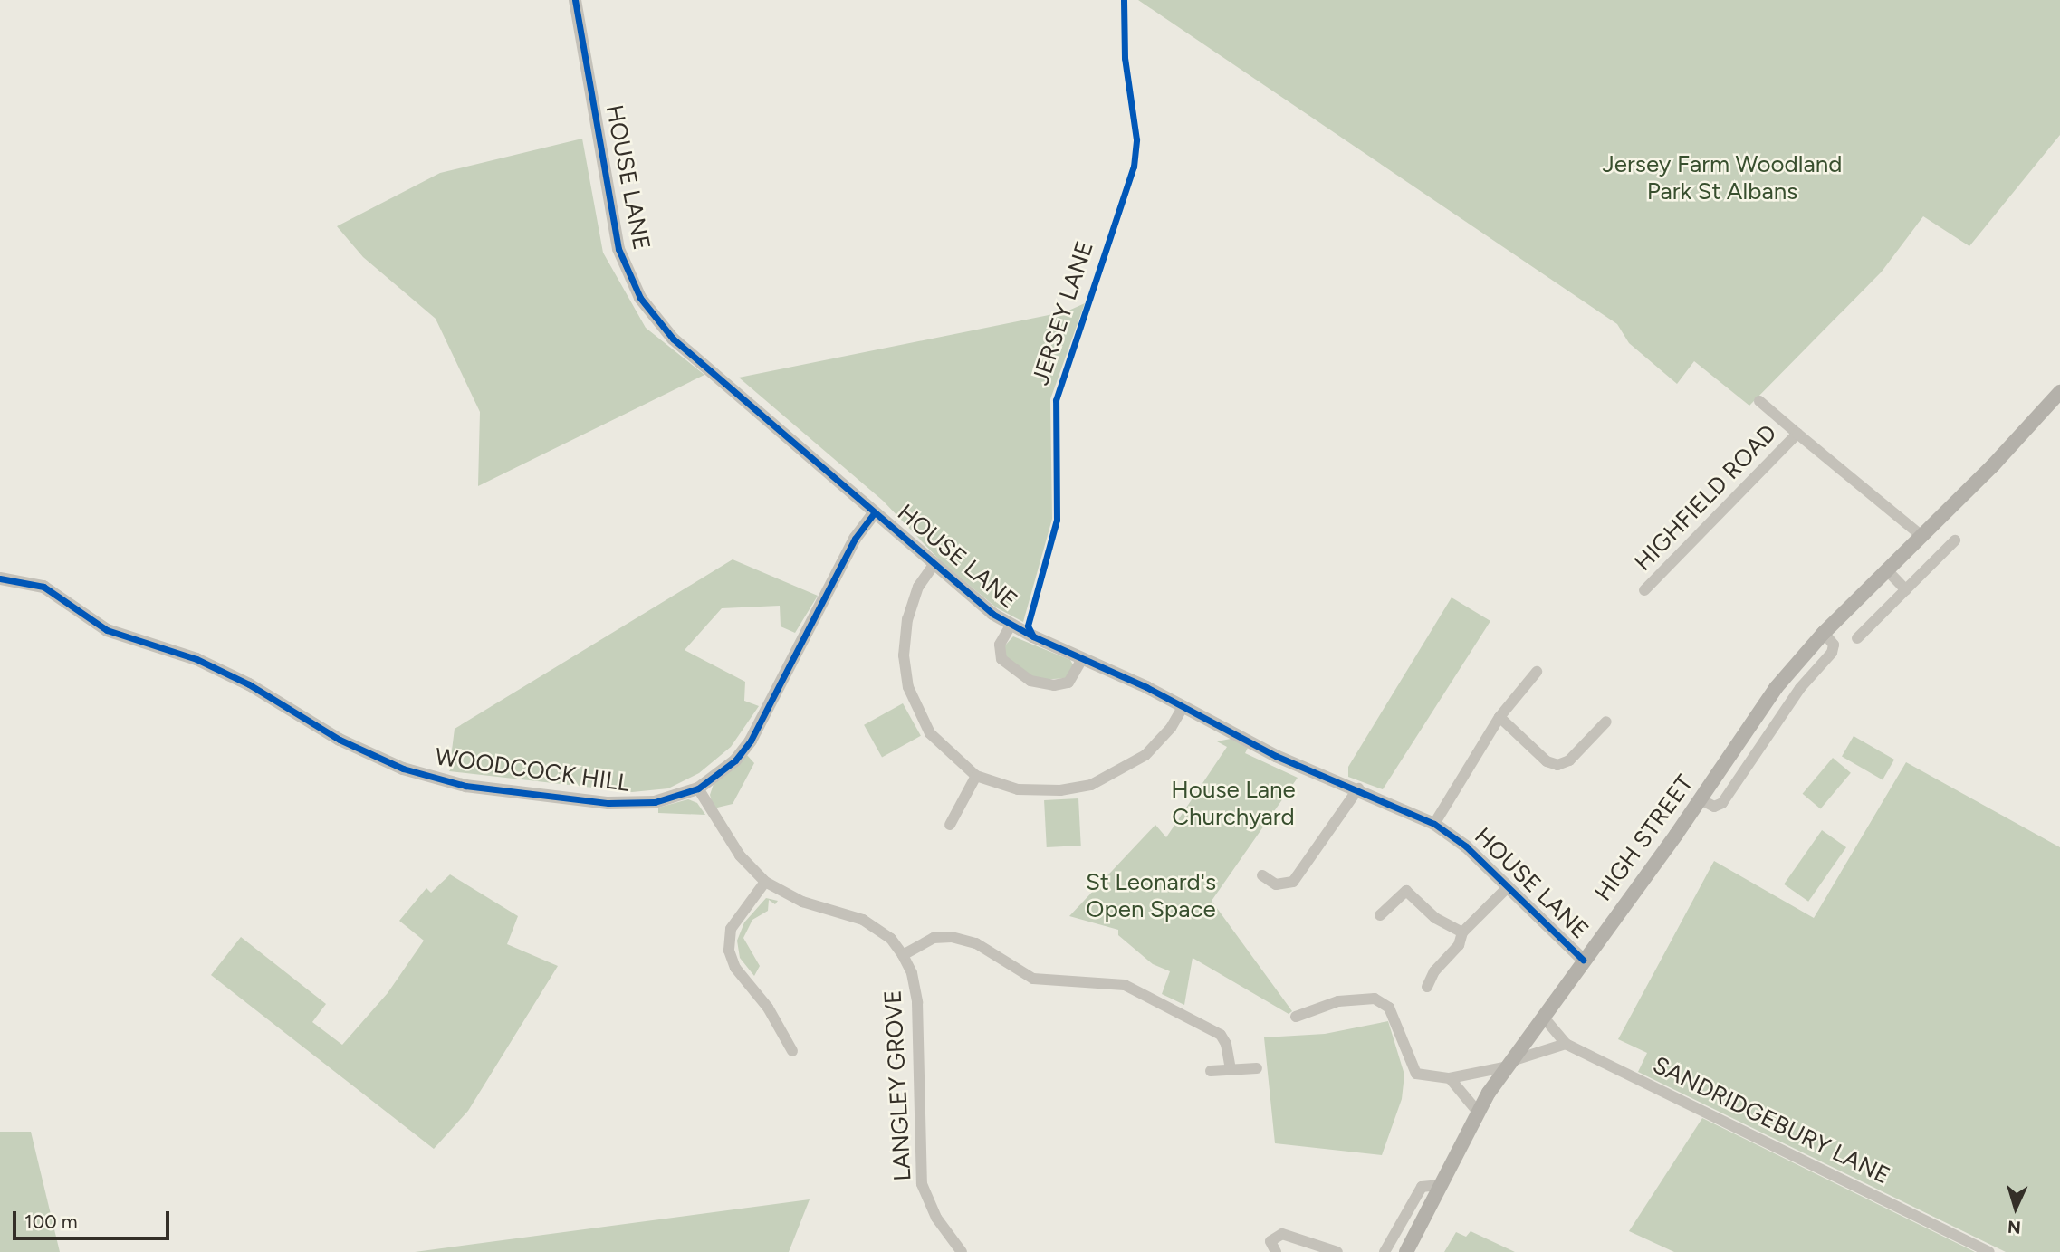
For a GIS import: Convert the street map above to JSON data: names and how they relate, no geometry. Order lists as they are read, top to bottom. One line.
{"streets":{"main road":["HIGH STREET"],"street":["HOUSE LANE","HIGHFIELD ROAD","WOODCOCK HILL","LANGLEY GROVE","SANDRIDGEBURY LANE"],"cycle path":["JERSEY LANE"]},"crossings":[["HOUSE LANE","WOODCOCK HILL"],["HOUSE LANE","HIGH STREET"],["HIGHFIELD ROAD","HIGH STREET"],["WOODCOCK HILL","LANGLEY GROVE"],["HIGH STREET","SANDRIDGEBURY LANE"]],"parks":["Jersey Farm Woodland Park St Albans","House Lane Churchyard","St Leonard's Open Space"],"scale_bar":"100 m","north":"bottom"}
